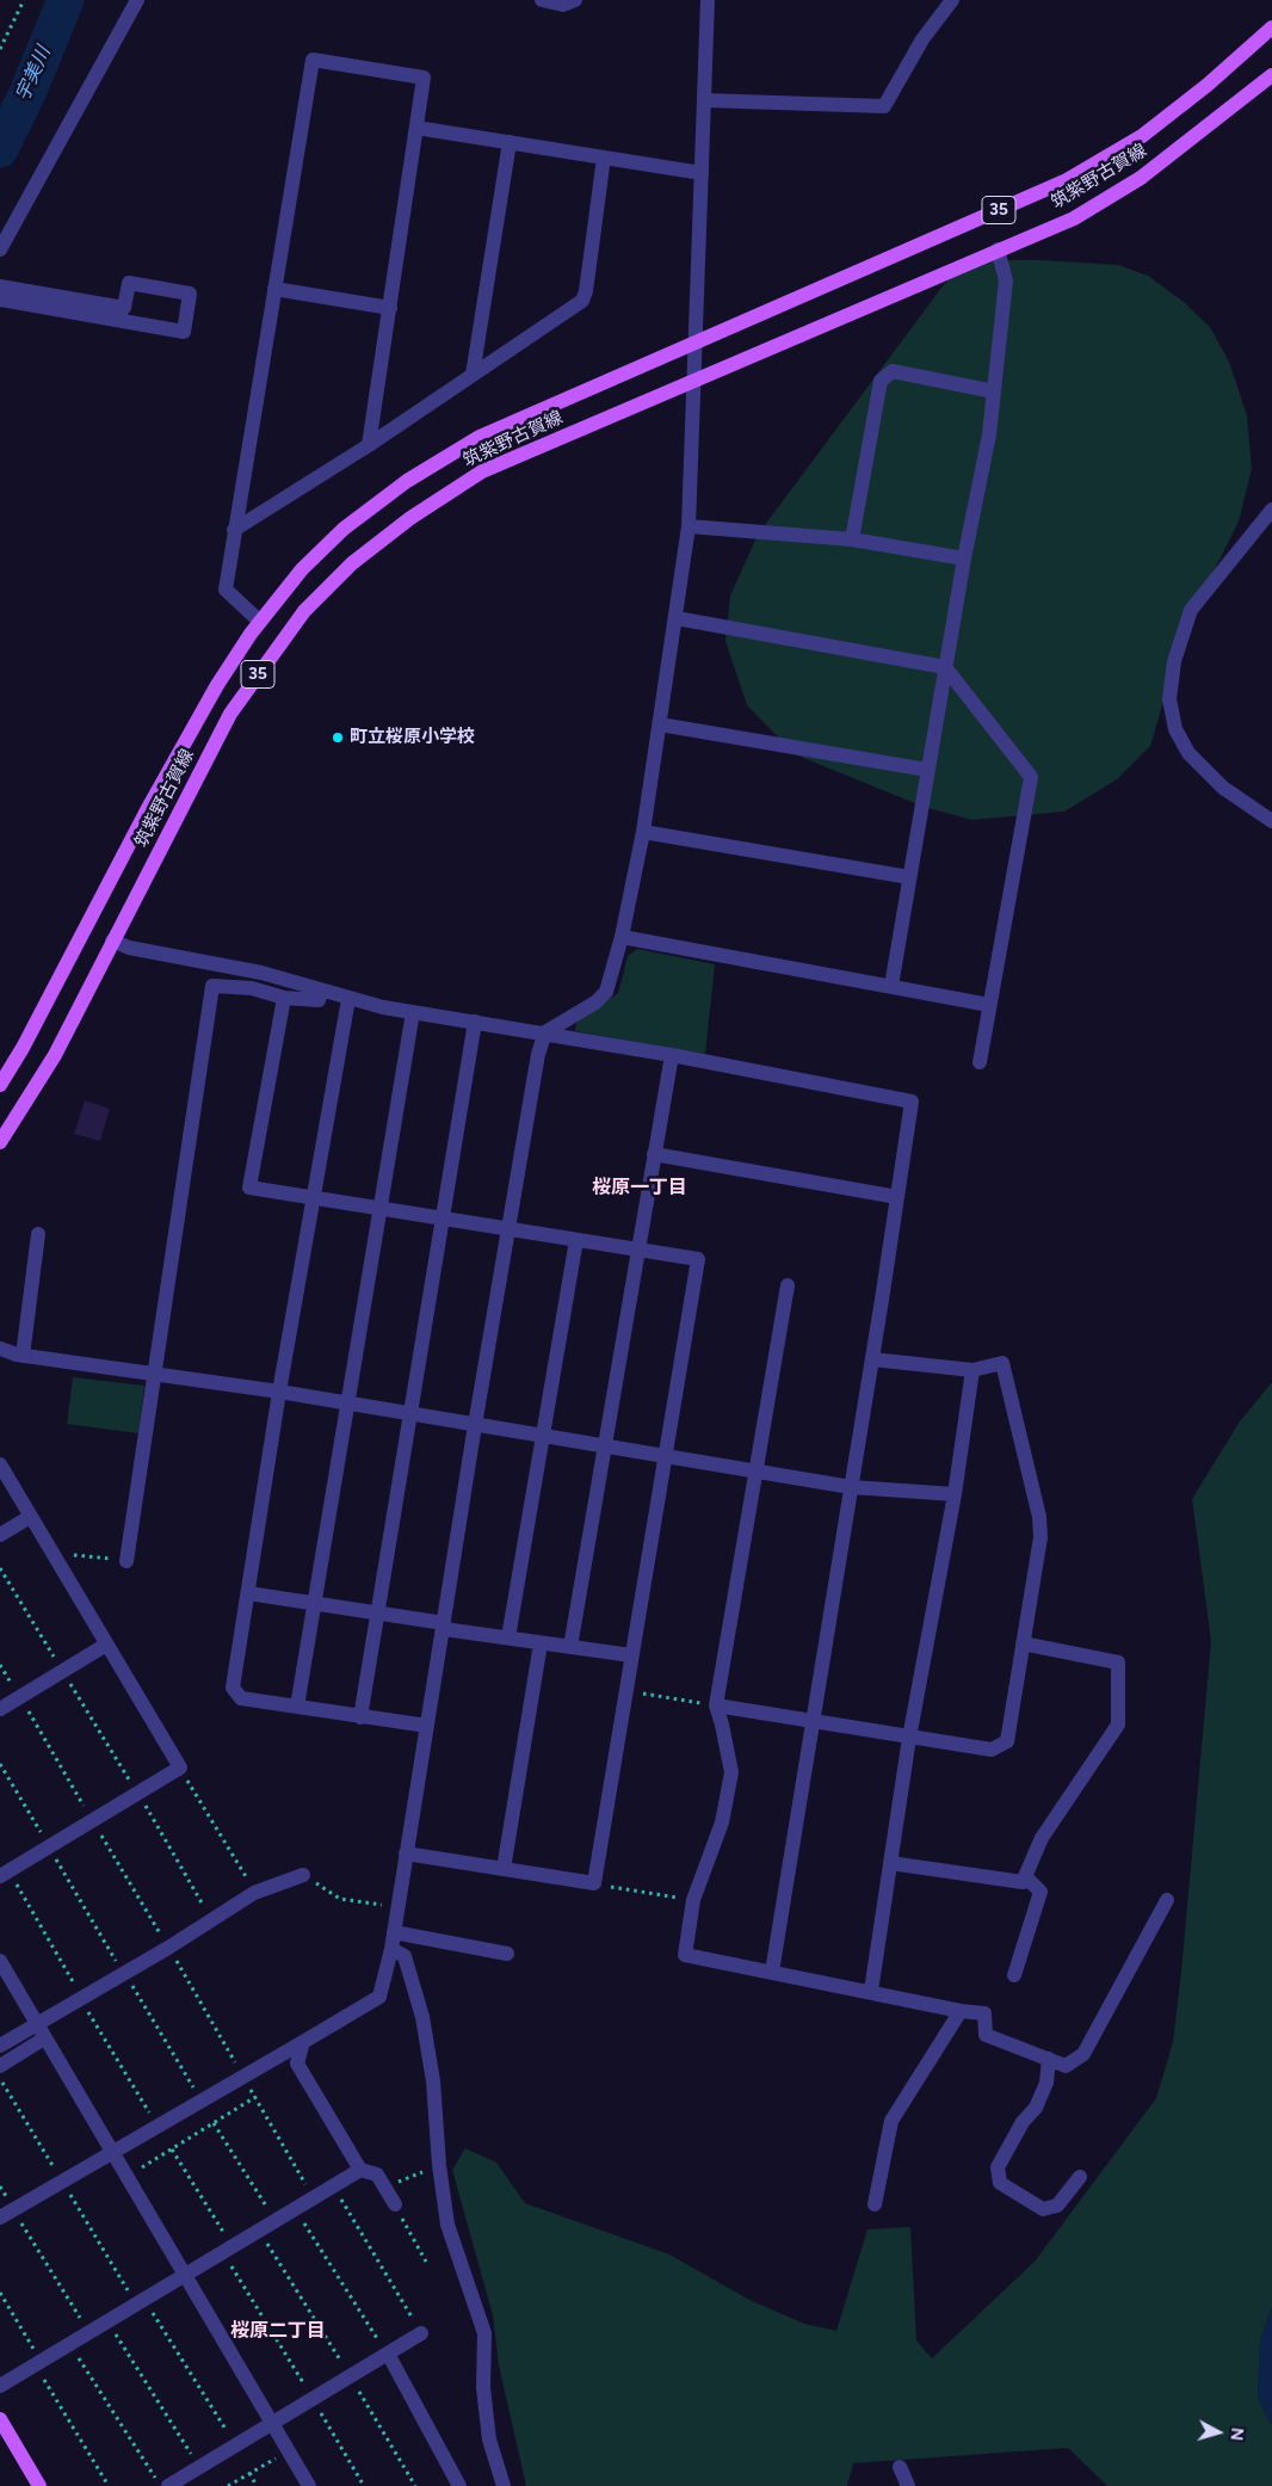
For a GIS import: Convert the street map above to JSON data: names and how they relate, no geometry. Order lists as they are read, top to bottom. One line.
{"streets":{"main road":["筑紫野古賀線","35"]},"districts":["桜原一丁目","桜原二丁目"],"water":["宇美川"],"places":["町立桜原小学校"],"north":"right"}
